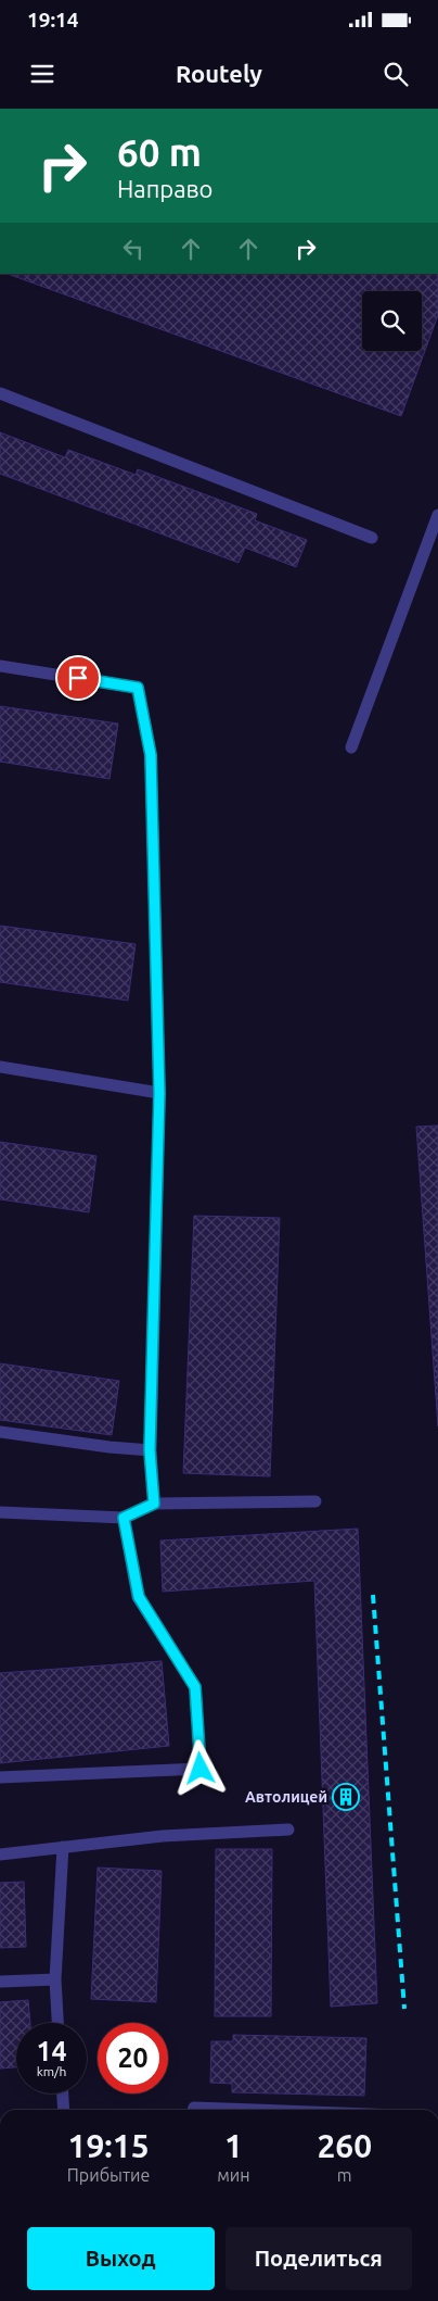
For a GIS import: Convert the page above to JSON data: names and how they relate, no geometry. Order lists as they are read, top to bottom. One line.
{"places":{"building":["Автолицей"]},"page":{"status":"19:14","header":"Routely","turn":["60 m","Направо"],"speed":"14 km/h","limit":"20","eta":["19:15","Прибытие","1","мин","260","m"],"buttons":["Выход","Поделиться"]}}
